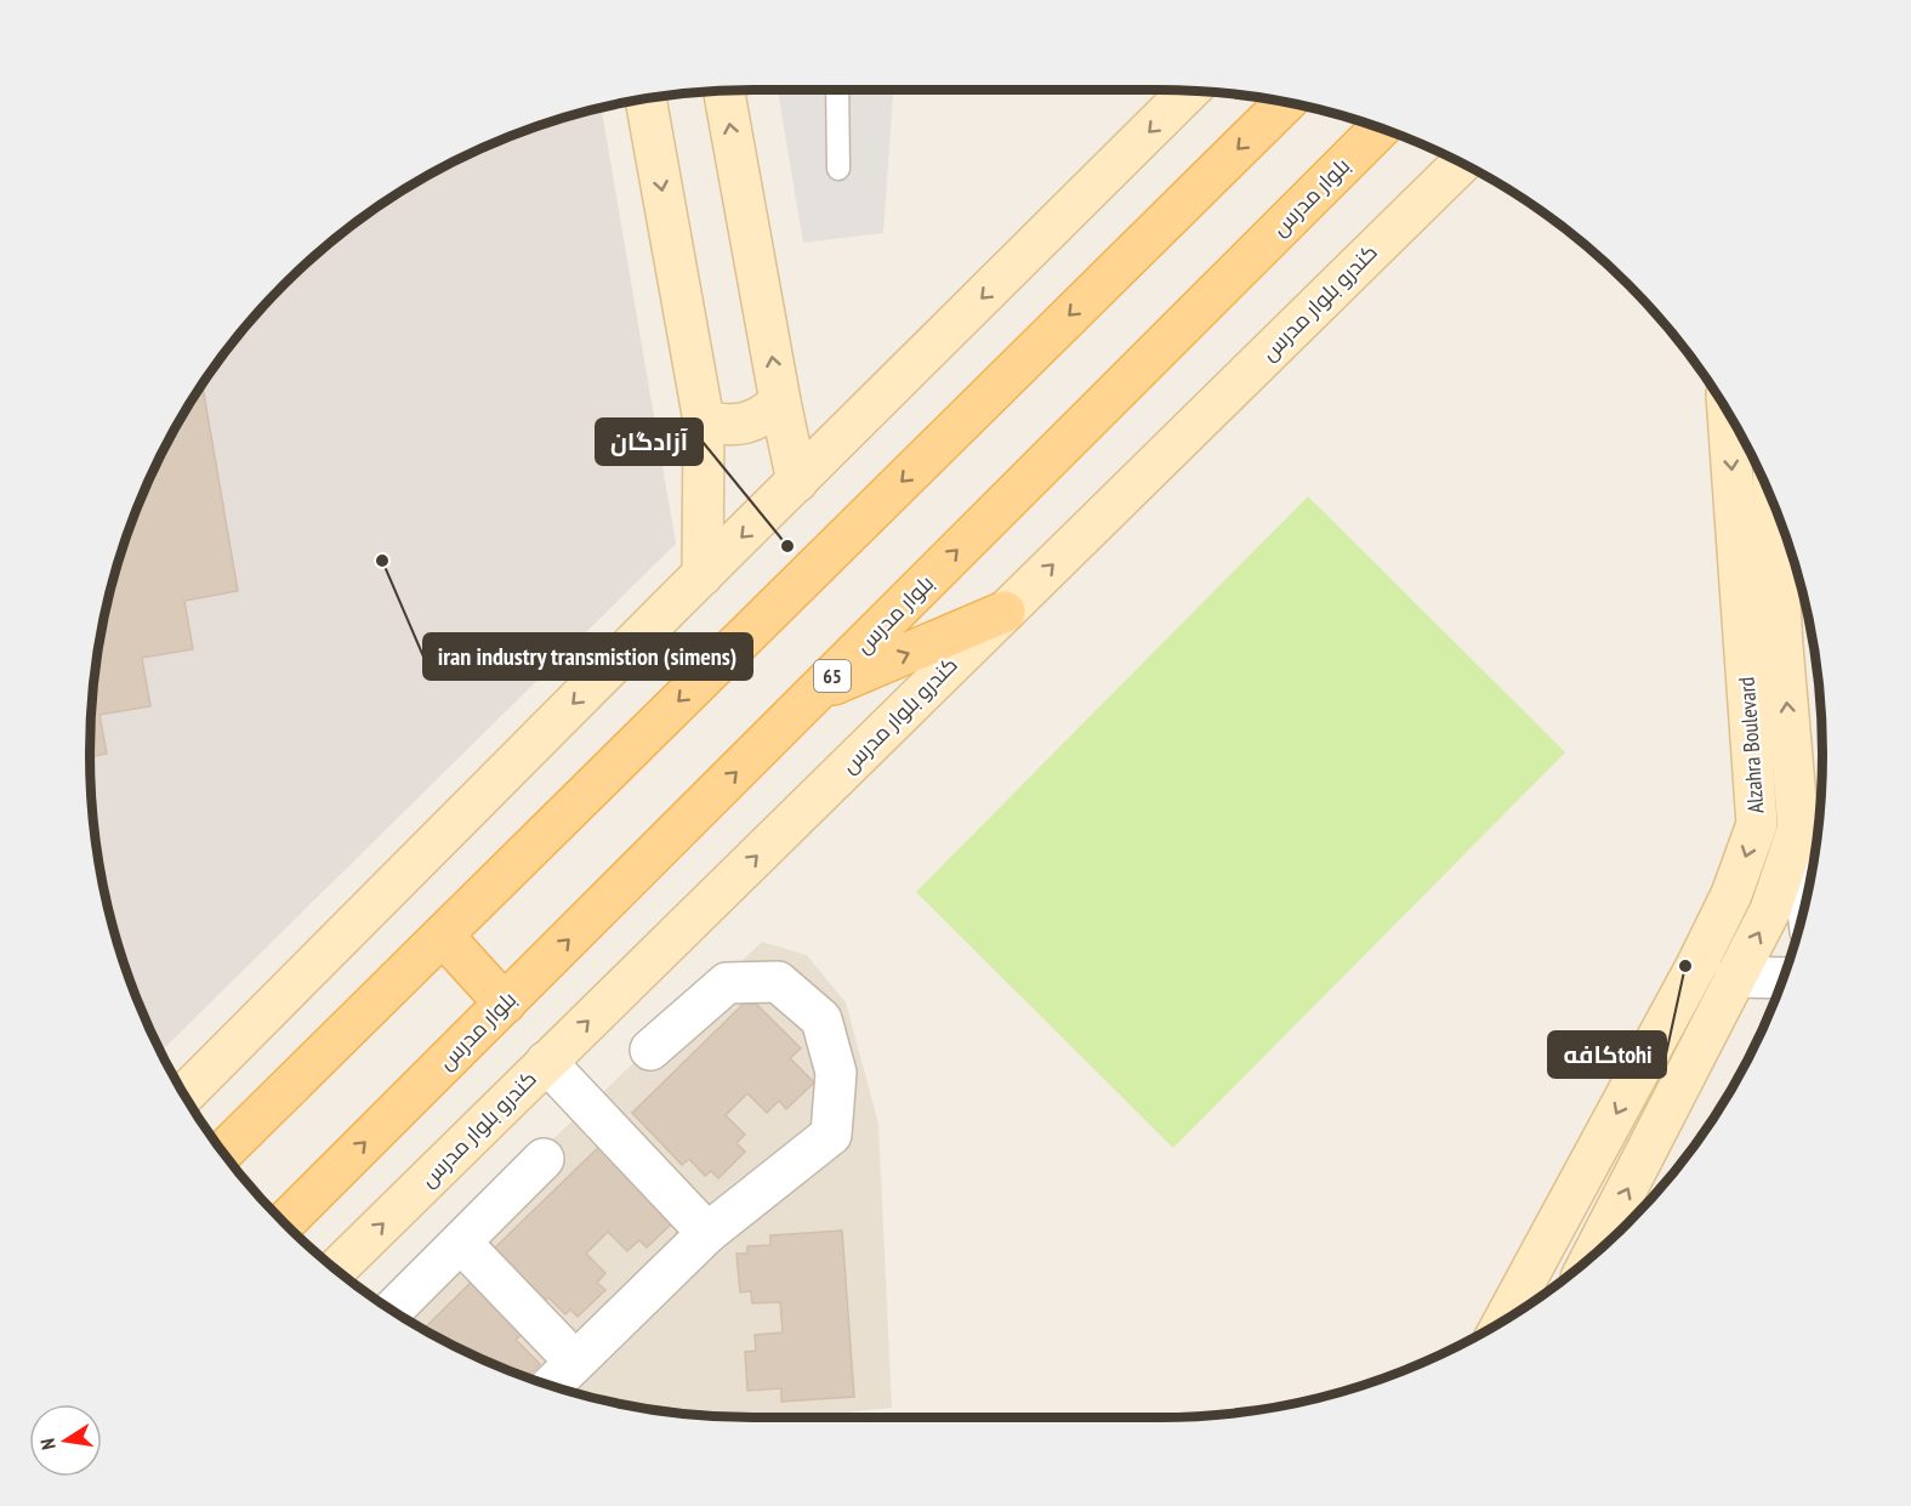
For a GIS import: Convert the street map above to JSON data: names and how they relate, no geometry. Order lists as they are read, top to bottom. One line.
{"streets":{"main road":["بلوار مدرس","کندرو بلوار مدرس","65","Alzahra Boulevard"]},"places":["آزادگان","iran industry transmistion (simens)","کافهtohi"],"north":"left"}
